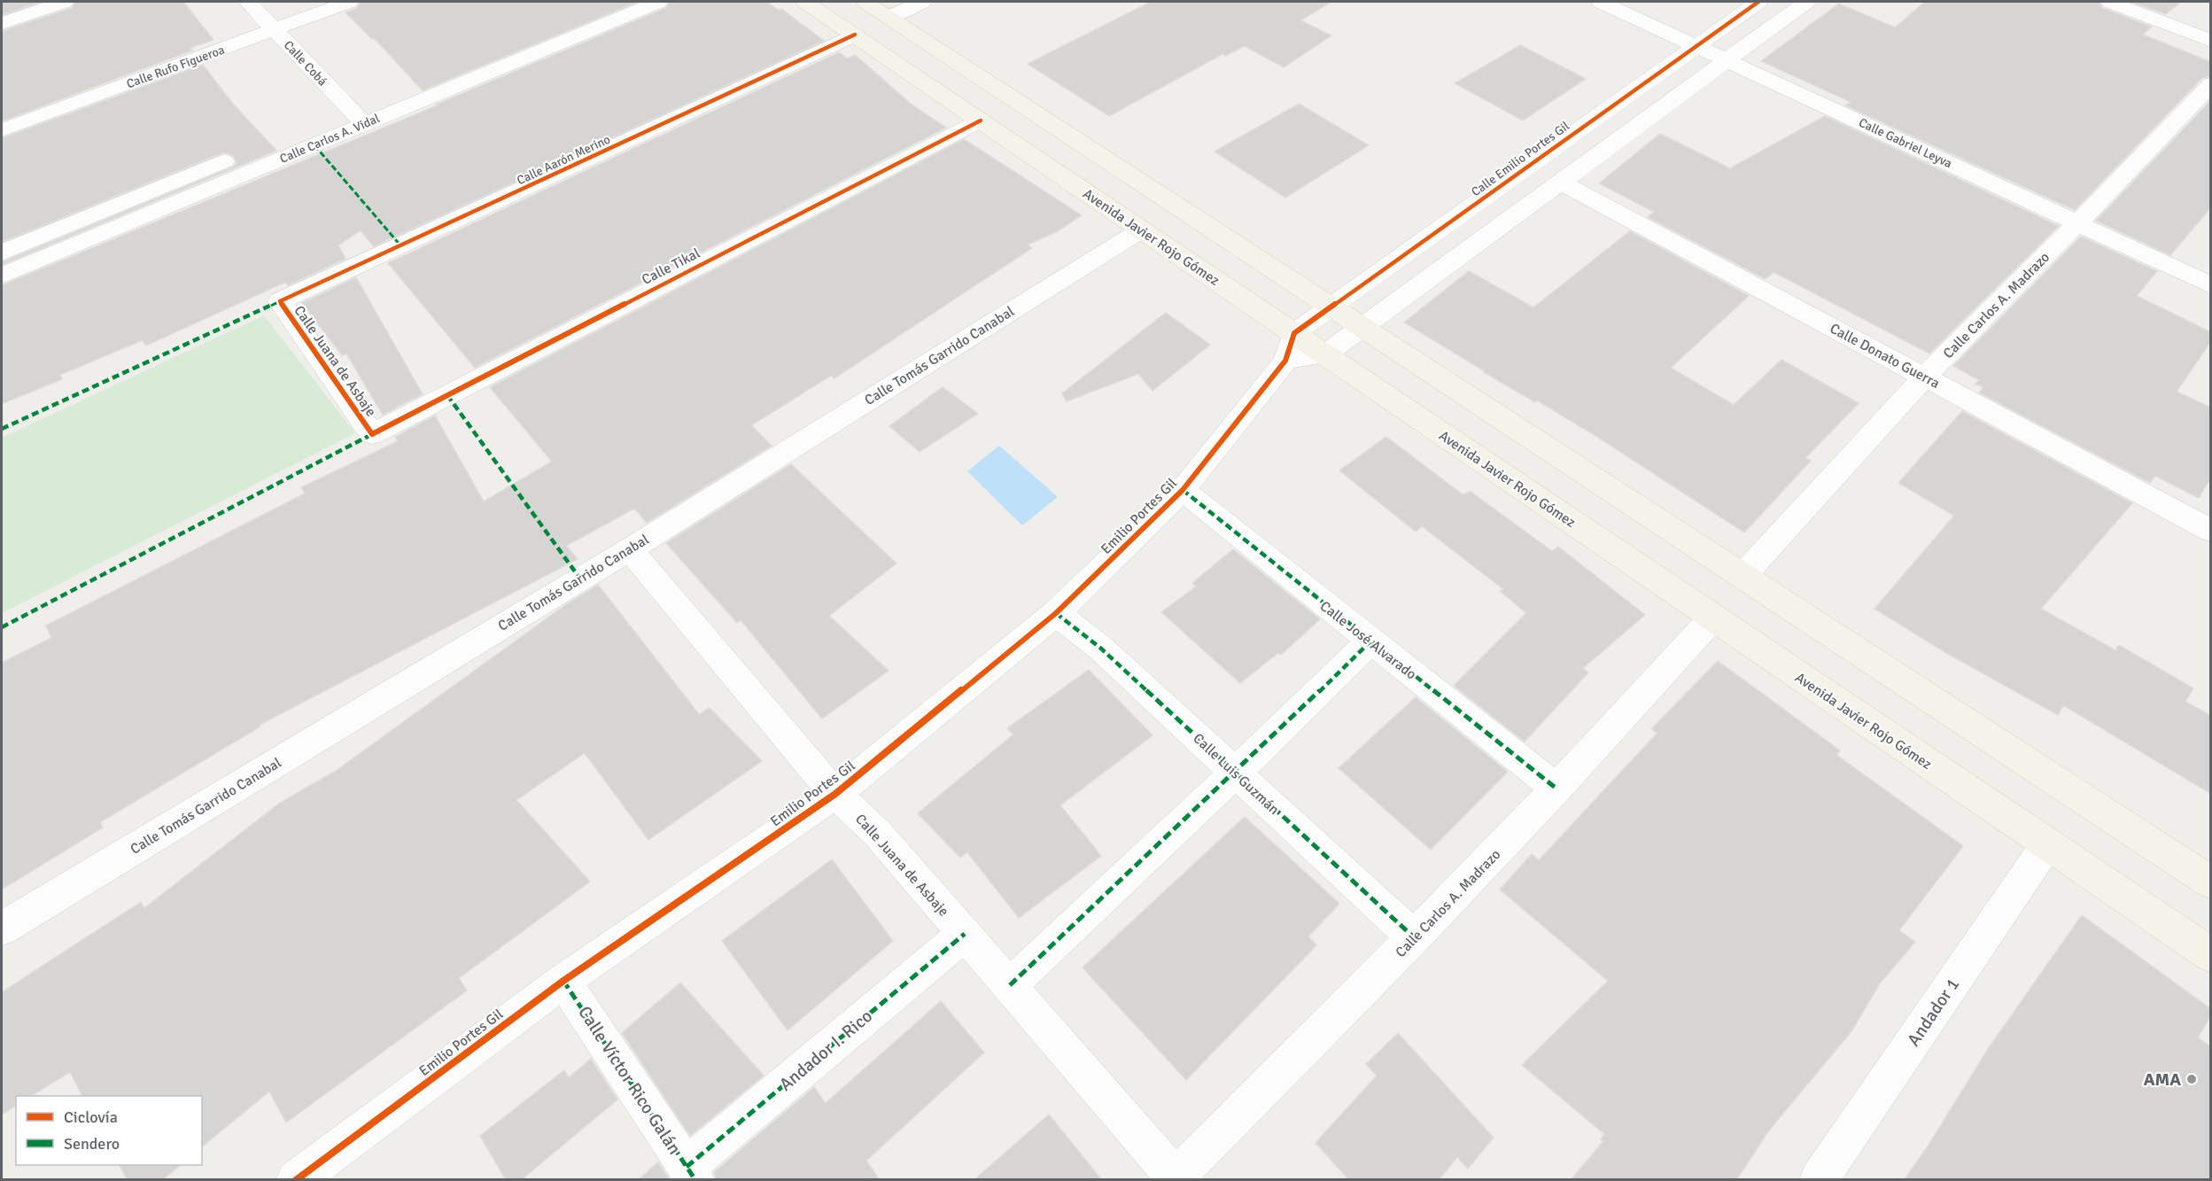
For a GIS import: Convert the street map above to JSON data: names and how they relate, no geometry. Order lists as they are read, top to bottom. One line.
{"streets":{"main road":["Avenida Javier Rojo Gómez"],"street":["Calle Cobá","Calle Rufo Figueroa","Calle Carlos A. Vidal","Calle Gabriel Leyva","Calle Emilio Portes Gil","Calle Aarón Merino","Calle Tikal","Calle Carlos A. Madrazo","Calle Tomás Garrido Canabal","Calle Donato Guerra","Calle Juana de Asbaje","Emilio Portes Gil","Calle José Alvarado","Calle Luis Guzmán","Andador 1","Andador I. Rico","Calle Víctor Rico Galán"]},"crossings":[["Calle Cobá","Calle Rufo Figueroa"],["Calle Cobá","Calle Carlos A. Vidal"],["Calle Gabriel Leyva","Calle Emilio Portes Gil"],["Calle Gabriel Leyva","Calle Carlos A. Madrazo"],["Calle Emilio Portes Gil","Avenida Javier Rojo Gómez"],["Calle Emilio Portes Gil","Emilio Portes Gil"],["Calle Aarón Merino","Avenida Javier Rojo Gómez"],["Calle Aarón Merino","Calle Juana de Asbaje"],["Avenida Javier Rojo Gómez","Calle Tikal"],["Avenida Javier Rojo Gómez","Calle Carlos A. Madrazo"],["Avenida Javier Rojo Gómez","Calle Tomás Garrido Canabal"],["Avenida Javier Rojo Gómez","Emilio Portes Gil"],["Avenida Javier Rojo Gómez","Andador 1"],["Calle Tikal","Calle Juana de Asbaje"],["Calle Carlos A. Madrazo","Calle Donato Guerra"],["Calle Carlos A. Madrazo","Calle Juana de Asbaje"],["Calle Carlos A. Madrazo","Calle José Alvarado"],["Calle Carlos A. Madrazo","Calle Luis Guzmán"],["Calle Tomás Garrido Canabal","Calle Juana de Asbaje"],["Calle Juana de Asbaje","Emilio Portes Gil"],["Calle Juana de Asbaje","Andador I. Rico"],["Emilio Portes Gil","Calle José Alvarado"],["Emilio Portes Gil","Calle Luis Guzmán"],["Emilio Portes Gil","Calle Víctor Rico Galán"],["Andador I. Rico","Calle Víctor Rico Galán"]],"places":["AMA"],"legend":["Ciclovía","Sendero"]}
